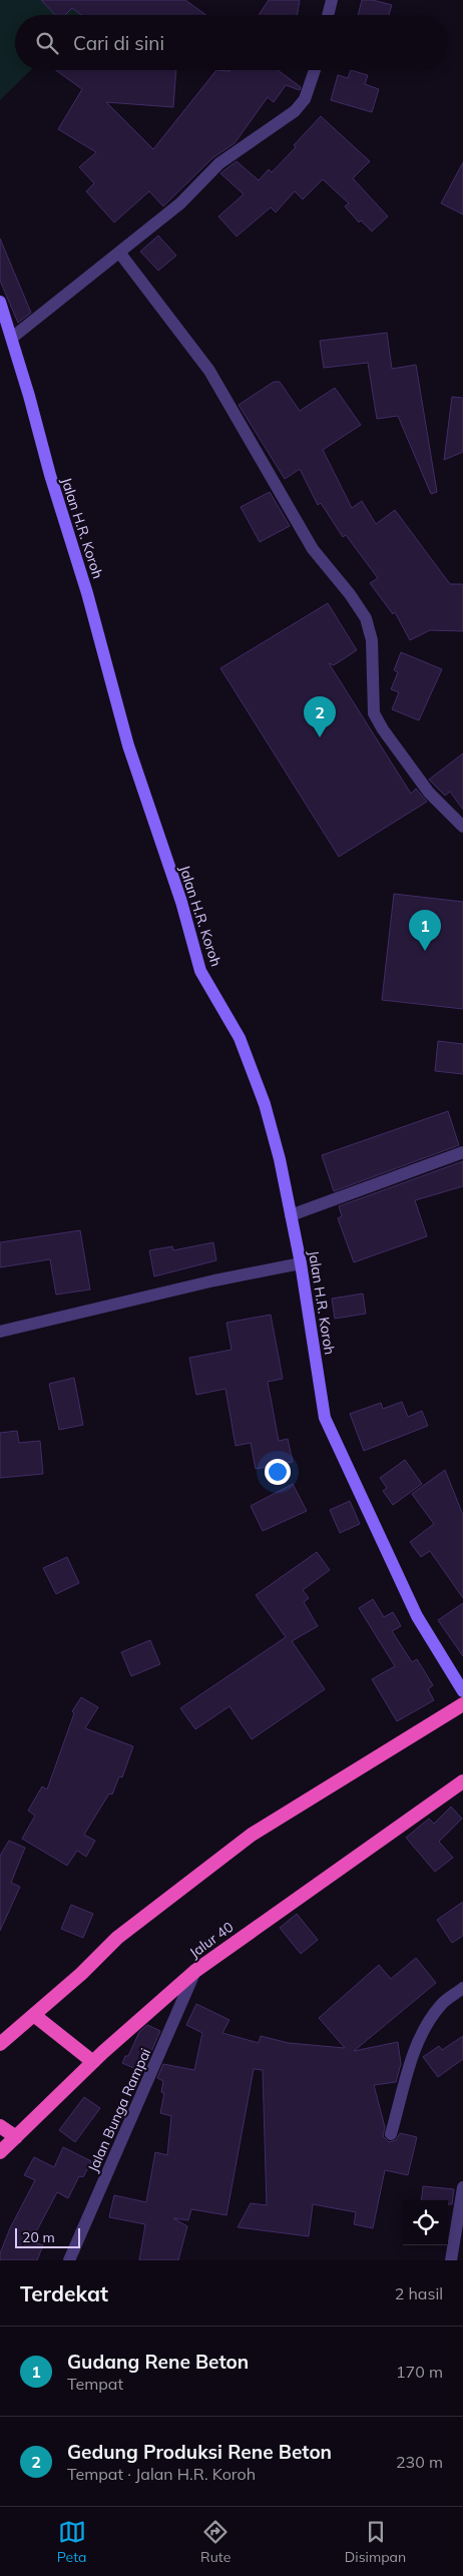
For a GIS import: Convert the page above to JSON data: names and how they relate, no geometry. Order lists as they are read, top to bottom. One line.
{"streets":{"highway":["Jalur 40"],"main road":["Jalan H.R. Koroh"],"street":["Jalan Bunga Rampai"]},"crossings":[["Jalur 40","Jalan Bunga Rampai"]],"scale_bar":"20 m","page":{"search":"Cari di sini","pins":["2","1"],"scale":"20 m","heading":["Terdekat","2 hasil"],"list":[{"mark":"1","name":"Gudang Rene Beton","note":"Tempat","value":"170 m"},{"mark":"2","name":"Gedung Produksi Rene Beton","note":"Tempat · Jalan H.R. Koroh","value":"230 m"}],"nav":["Peta","Rute","Disimpan"]}}
